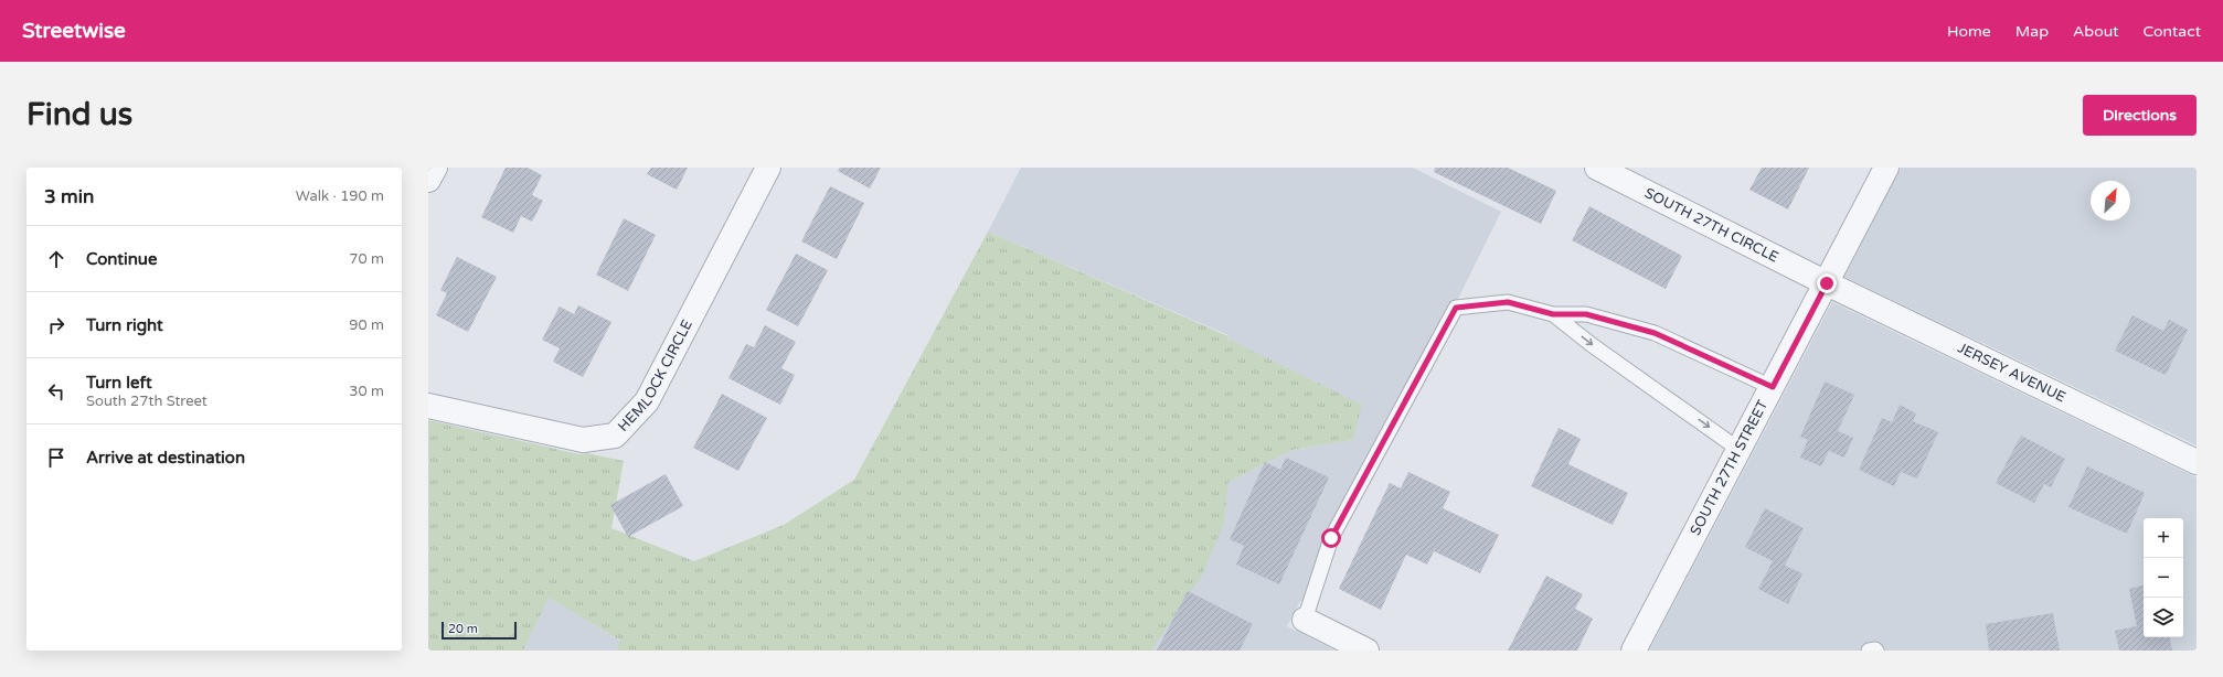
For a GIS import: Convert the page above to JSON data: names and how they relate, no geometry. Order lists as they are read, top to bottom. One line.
{"streets":{"street":["SOUTH 27TH CIRCLE","JERSEY AVENUE","HEMLOCK CIRCLE","SOUTH 27TH STREET"]},"crossings":[["SOUTH 27TH CIRCLE","JERSEY AVENUE"],["SOUTH 27TH CIRCLE","SOUTH 27TH STREET"],["JERSEY AVENUE","SOUTH 27TH STREET"]],"scale_bar":"20 m","north":"top right","page":{"header":"Streetwise","nav":["Home","Map","About","Contact"],"buttons":"Directions","title":"Find us","heading":["3 min","Walk · 190 m"],"list":[["Continue","70 m"],["Turn right","90 m"],["Turn left","South 27th Street","30 m"],"Arrive at destination"],"map_buttons":["+","−"],"scale":"20 m"}}
